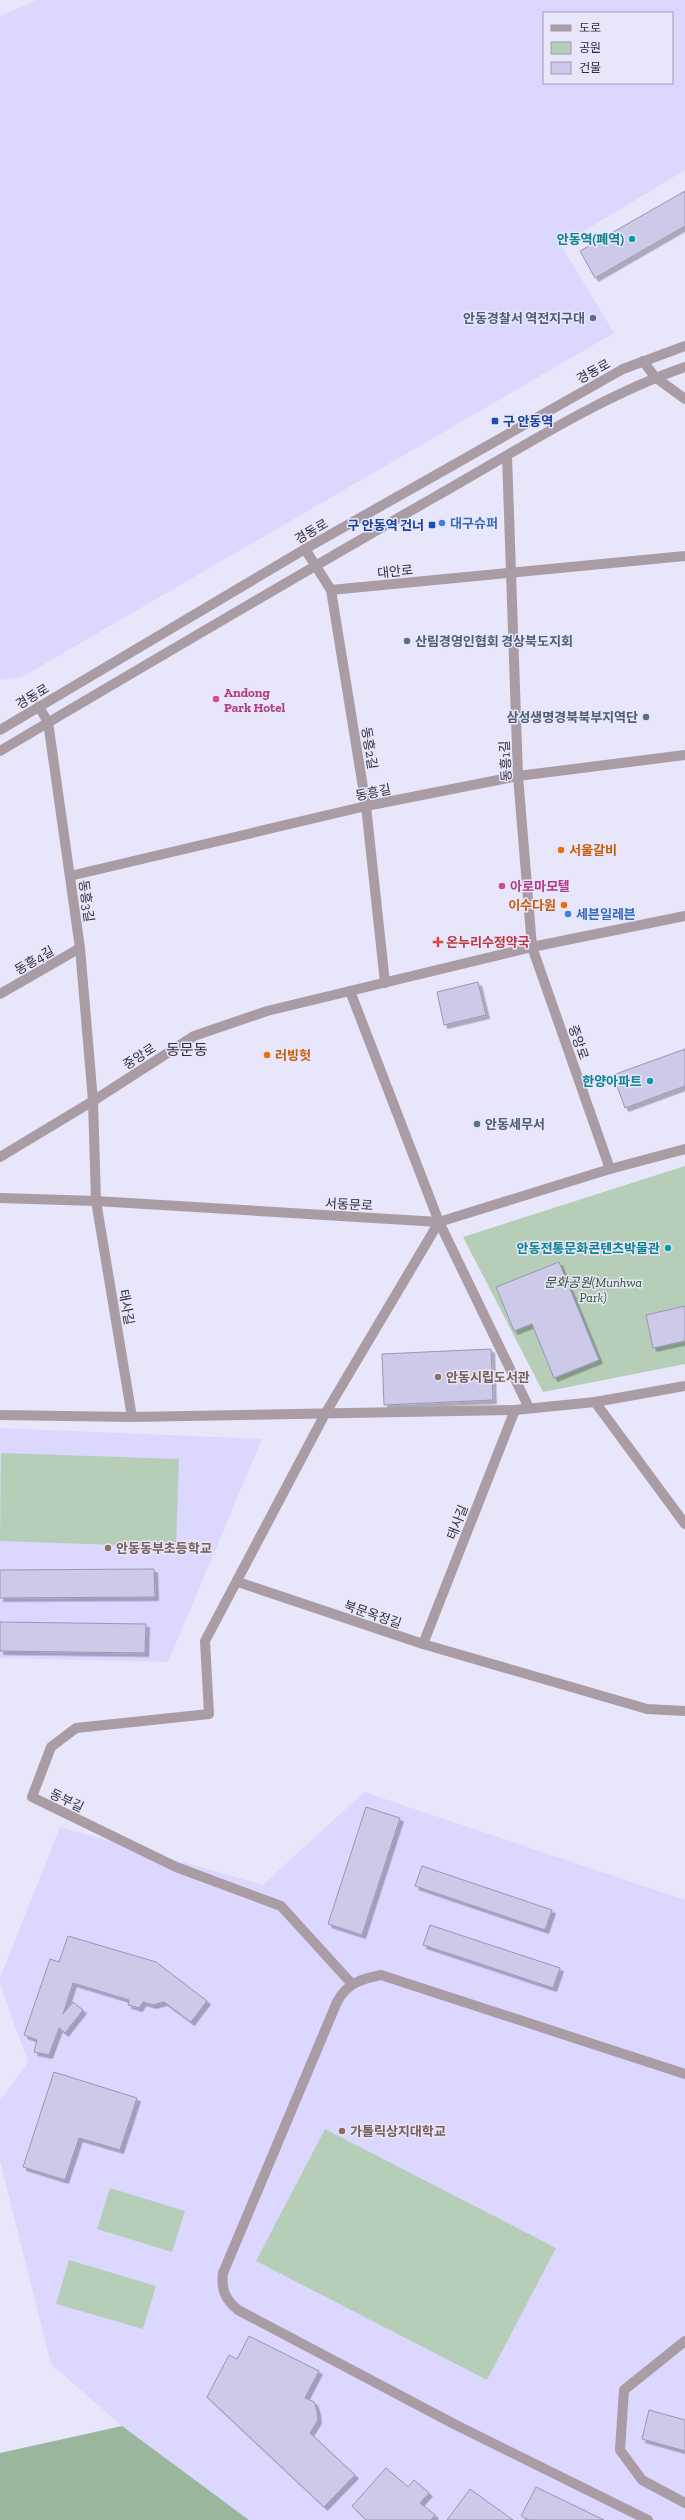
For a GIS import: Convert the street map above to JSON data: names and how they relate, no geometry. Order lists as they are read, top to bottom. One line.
{"streets":{"street":["경동로","대안로","동흥2길","동흥1길","동흥길","동흥3길","동흥4길","중앙로","서동문로","태사길","북문옥정길","동부길"]},"crossings":[["경동로","동흥3길"],["대안로","동흥2길"],["대안로","동흥1길"],["동흥2길","동흥길"],["동흥2길","중앙로"],["동흥1길","동흥길"],["동흥1길","중앙로"],["동흥길","동흥3길"],["동흥3길","동흥4길"],["동흥3길","중앙로"],["동흥3길","태사길"],["중앙로","서동문로"],["중앙로","태사길"],["서동문로","태사길"],["태사길","북문옥정길"],["북문옥정길","동부길"]],"districts":["동문동"],"parks":["문화공원(Munhwa Park)"],"places":{"other":["안동역(폐역)","안동경찰서 역전지구대","대구슈퍼","산림경영인협회 경상북도지회","Andong Park Hotel","삼성생명경북북부지역단","서울갈비","아로마모텔","이수다원","세븐일레븐","러빙헛","한양아파트","안동세무서","안동전통문화콘텐츠박물관","안동시립도서관","안동동부초등학교","가톨릭상지대학교"],"transit":["구 안동역","구 안동역 건너"],"health":["온누리수정약국"]},"legend":["도로","공원","건물"]}
